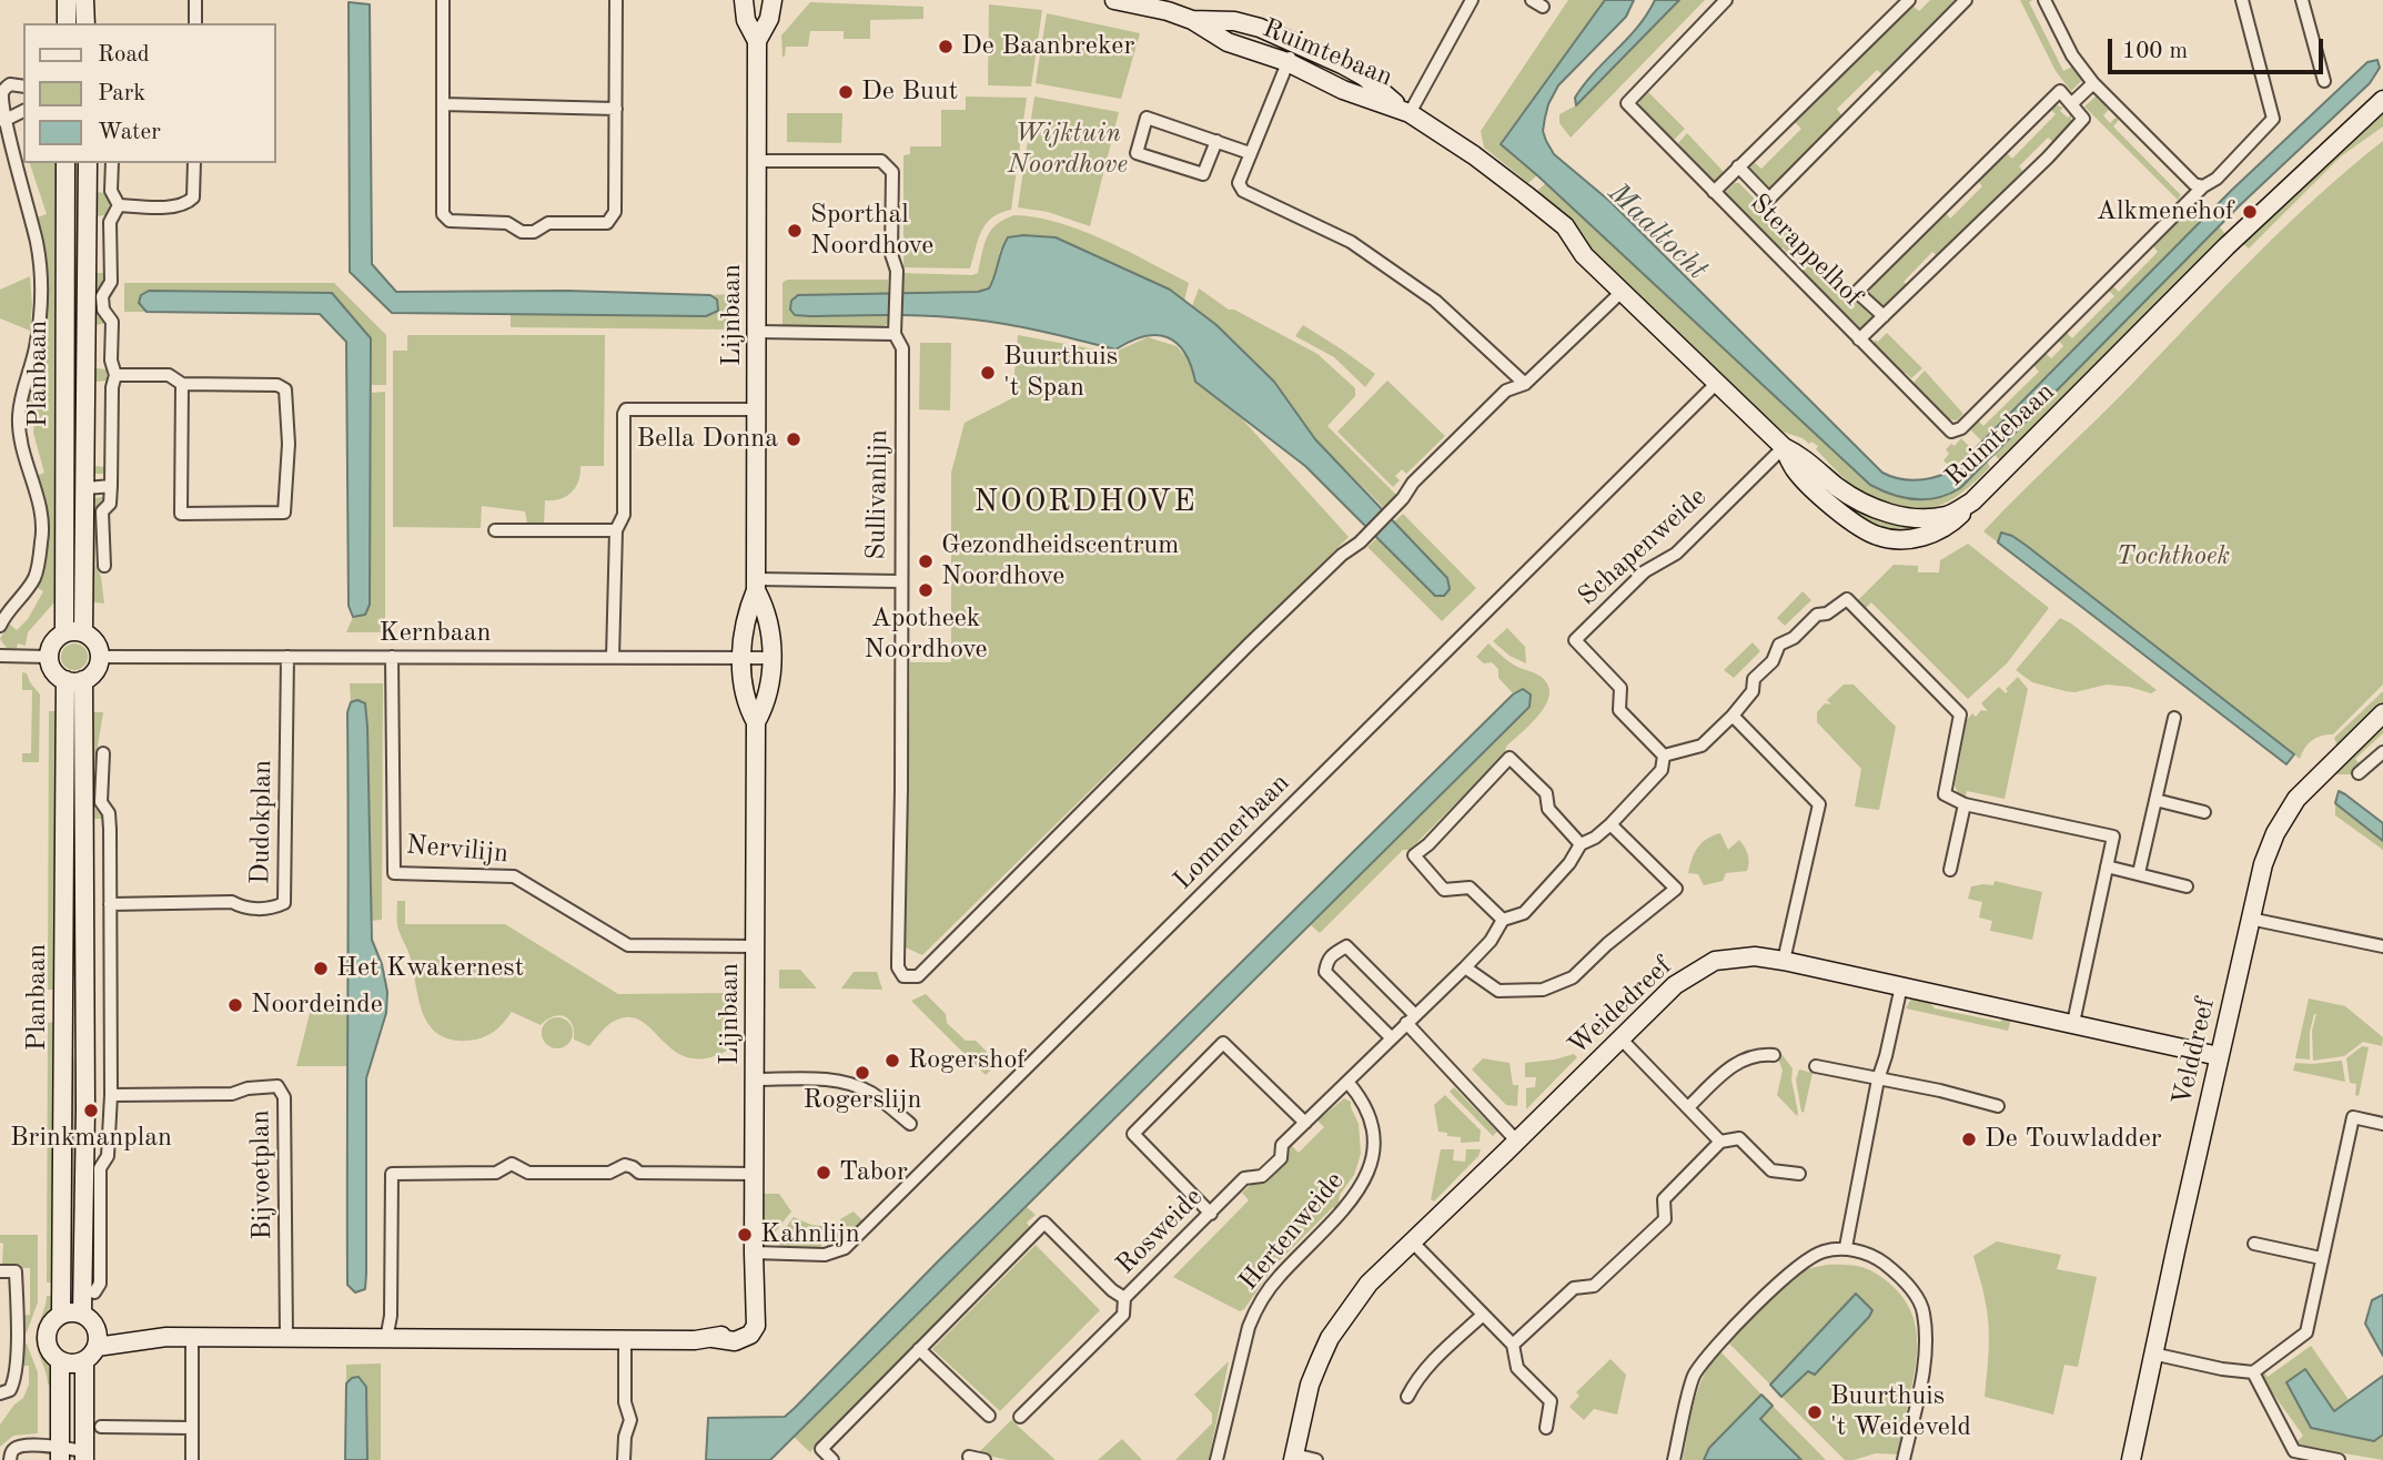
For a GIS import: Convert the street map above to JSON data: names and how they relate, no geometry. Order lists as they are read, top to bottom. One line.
{"streets":{"street":["Ruimtebaan","Sterappelhof","Lijnbaan","Planbaan","Sullivanlijn","Schapenweide","Kernbaan","Dudokplan","Lommerbaan","Nervilijn","Weidedreef","Velddreef","Bijvoetplan","Rosweide","Hertenweide"]},"crossings":[["Ruimtebaan","Schapenweide"],["Ruimtebaan","Lommerbaan"],["Lijnbaan","Planbaan"],["Lijnbaan","Sullivanlijn"],["Lijnbaan","Kernbaan"],["Lijnbaan","Lommerbaan"],["Lijnbaan","Nervilijn"],["Lijnbaan","Bijvoetplan"],["Planbaan","Kernbaan"],["Kernbaan","Dudokplan"],["Kernbaan","Nervilijn"],["Weidedreef","Velddreef"],["Rosweide","Hertenweide"]],"districts":["NOORDHOVE"],"water":["Maaltocht"],"parks":["Wijktuin Noordhove","Tochthoek"],"places":["De Baanbreker","De Buut","Alkmenehof","Sporthal Noordhove","Buurthuis 't Span","Bella Donna","Gezondheidscentrum Noordhove","Apotheek Noordhove","Het Kwakernest","Noordeinde","Rogershof","Rogerslijn","Brinkmanplan","De Touwladder","Tabor","Kahnlijn","Buurthuis 't Weideveld"],"legend":["Road","Park","Water"],"scale_bar":"100 m"}
